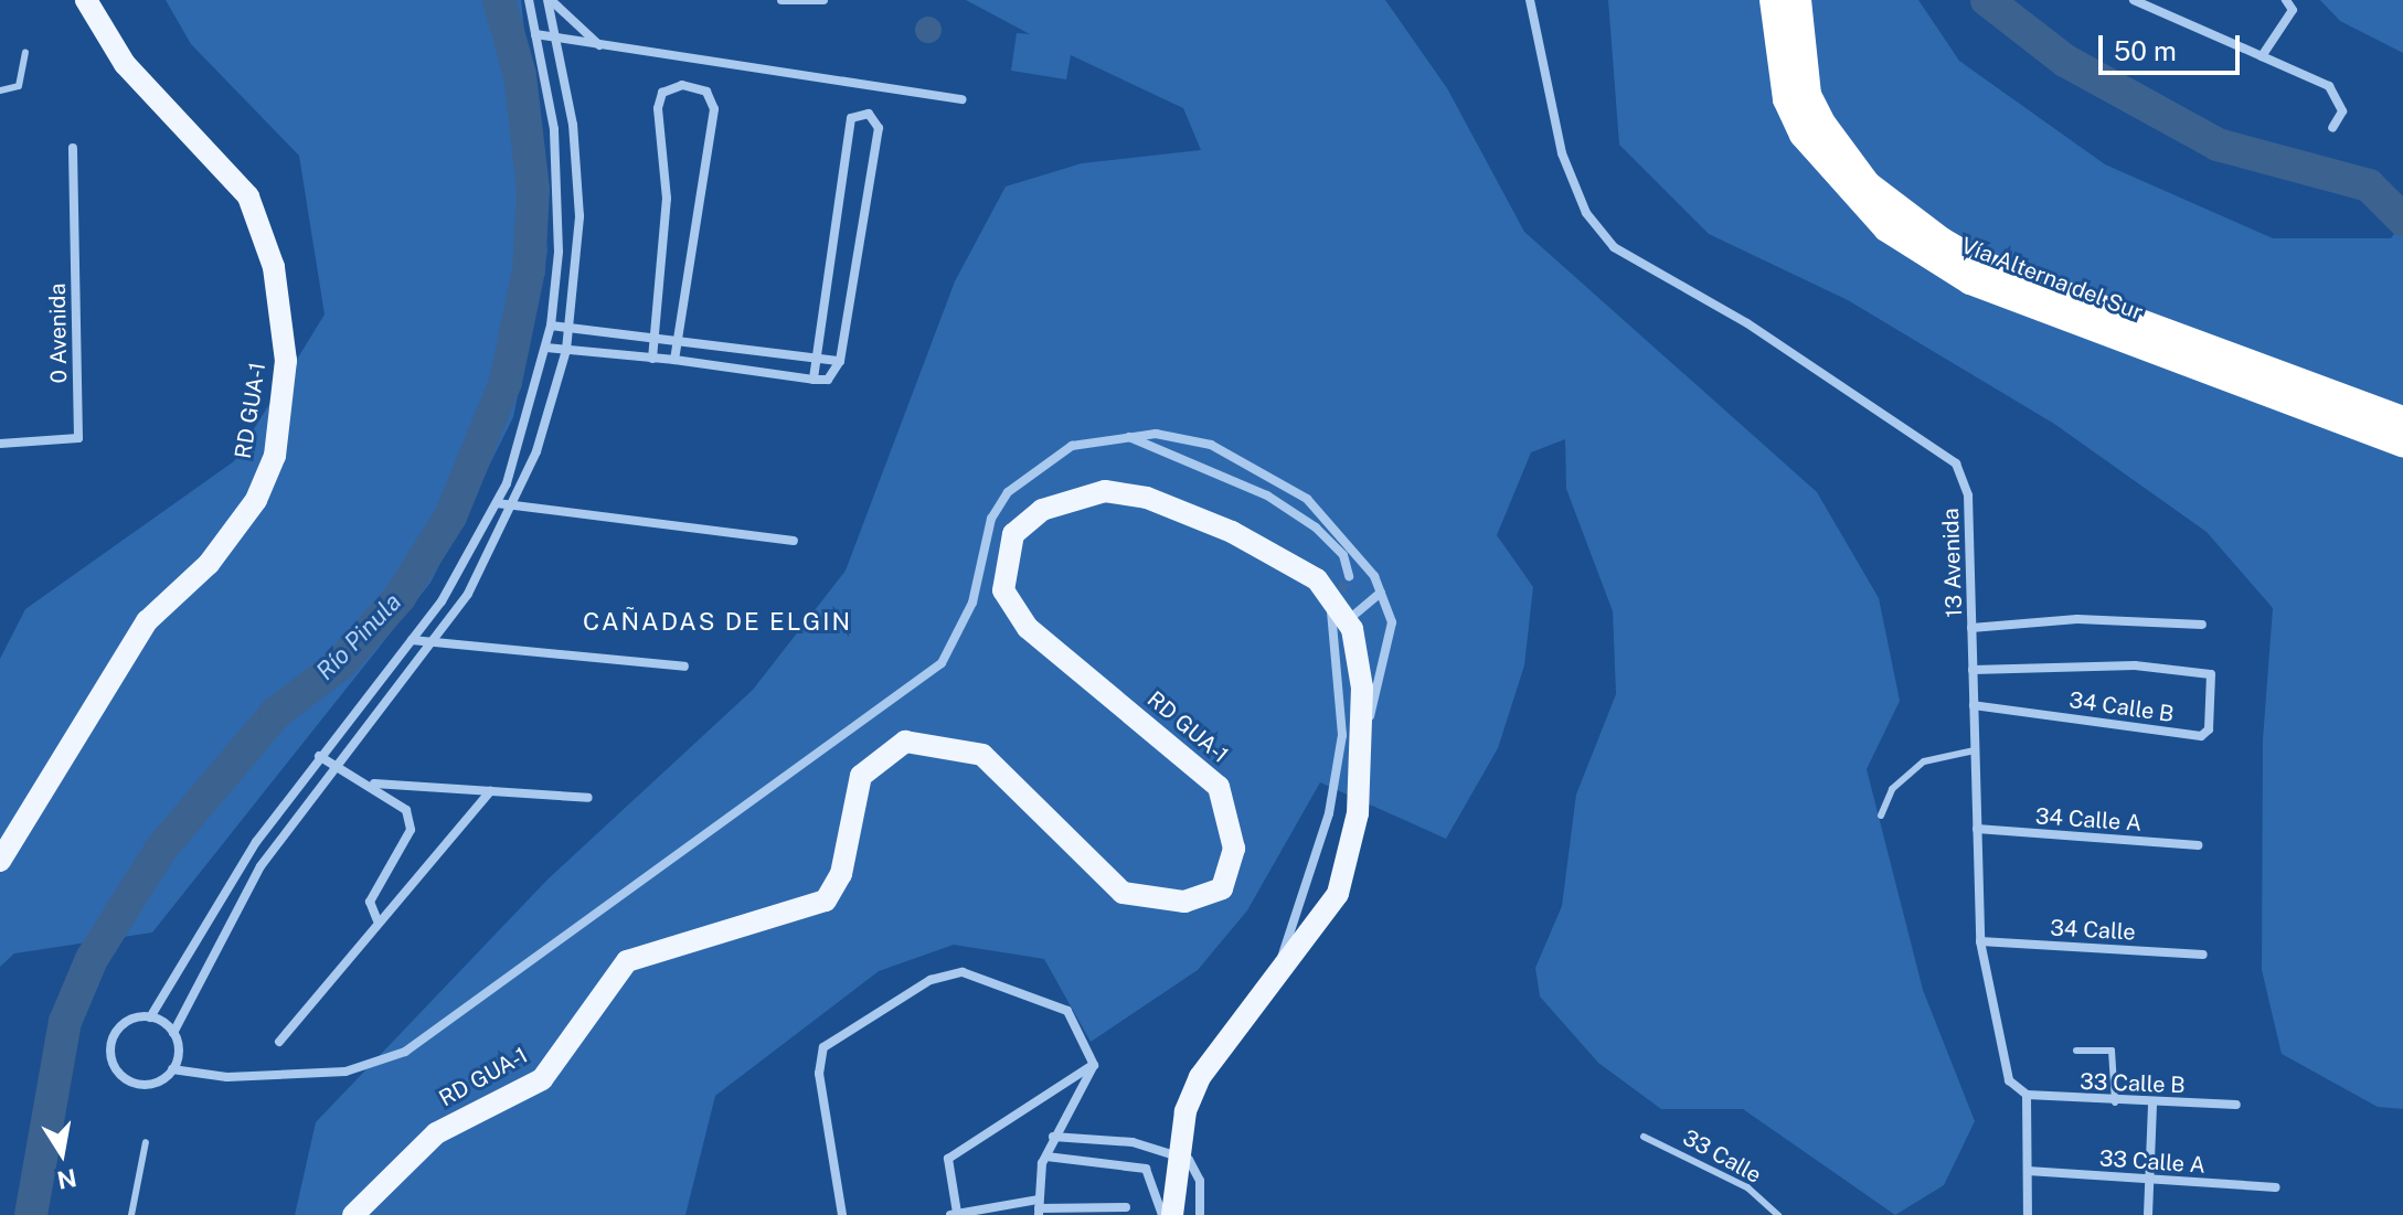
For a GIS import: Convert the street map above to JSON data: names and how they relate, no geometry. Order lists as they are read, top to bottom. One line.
{"streets":{"highway":["Vía Alterna del Sur"],"main road":["RD GUA-1"],"street":["0 Avenida","13 Avenida","34 Calle B","34 Calle A","34 Calle","33 Calle B","33 Calle A"],"lane":["33 Calle"]},"crossings":[["13 Avenida","34 Calle B"],["13 Avenida","34 Calle A"],["13 Avenida","34 Calle"],["13 Avenida","33 Calle B"]],"districts":["CAÑADAS DE ELGIN"],"water":["Río Pinula"],"scale_bar":"50 m","north":"bottom"}
